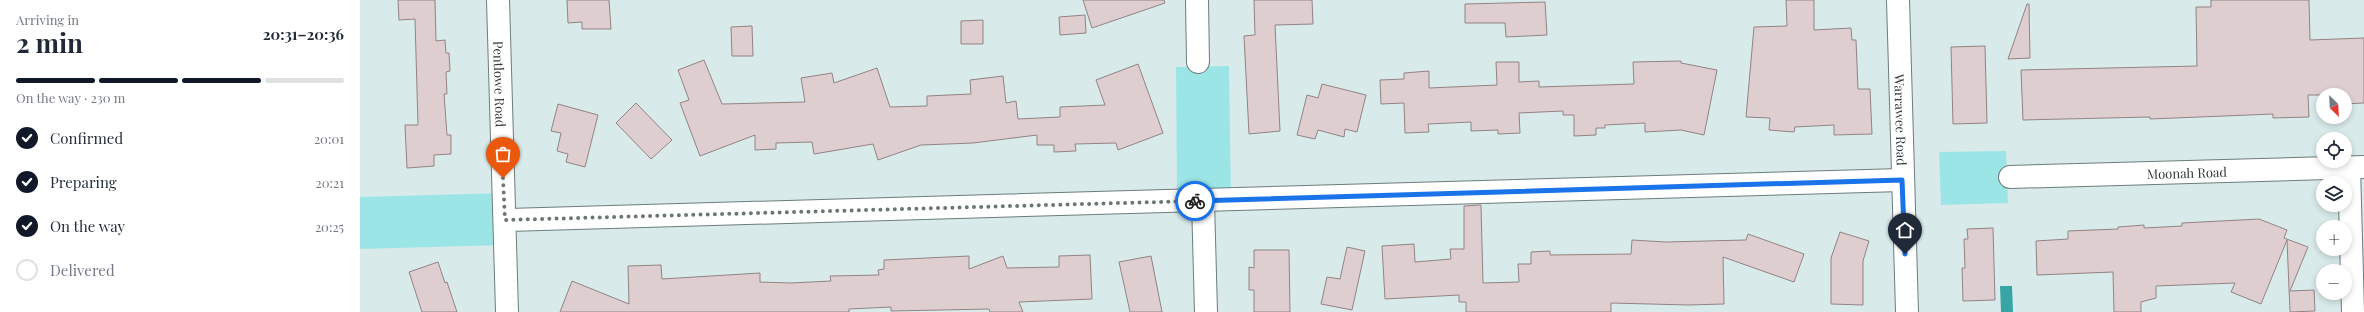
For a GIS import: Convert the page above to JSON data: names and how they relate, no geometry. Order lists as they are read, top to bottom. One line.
{"streets":{"street":["Pentlowe Road","Warrawee Road","Moonah Road"]},"north":"bottom right","page":{"heading":["2 min","Arriving in","20:31–20:36"],"bar":"On the way · 230 m","map_buttons":["+","−"],"list":[["Confirmed","20:01"],["Preparing","20:21"],["On the way","20:25"],"Delivered"]}}
